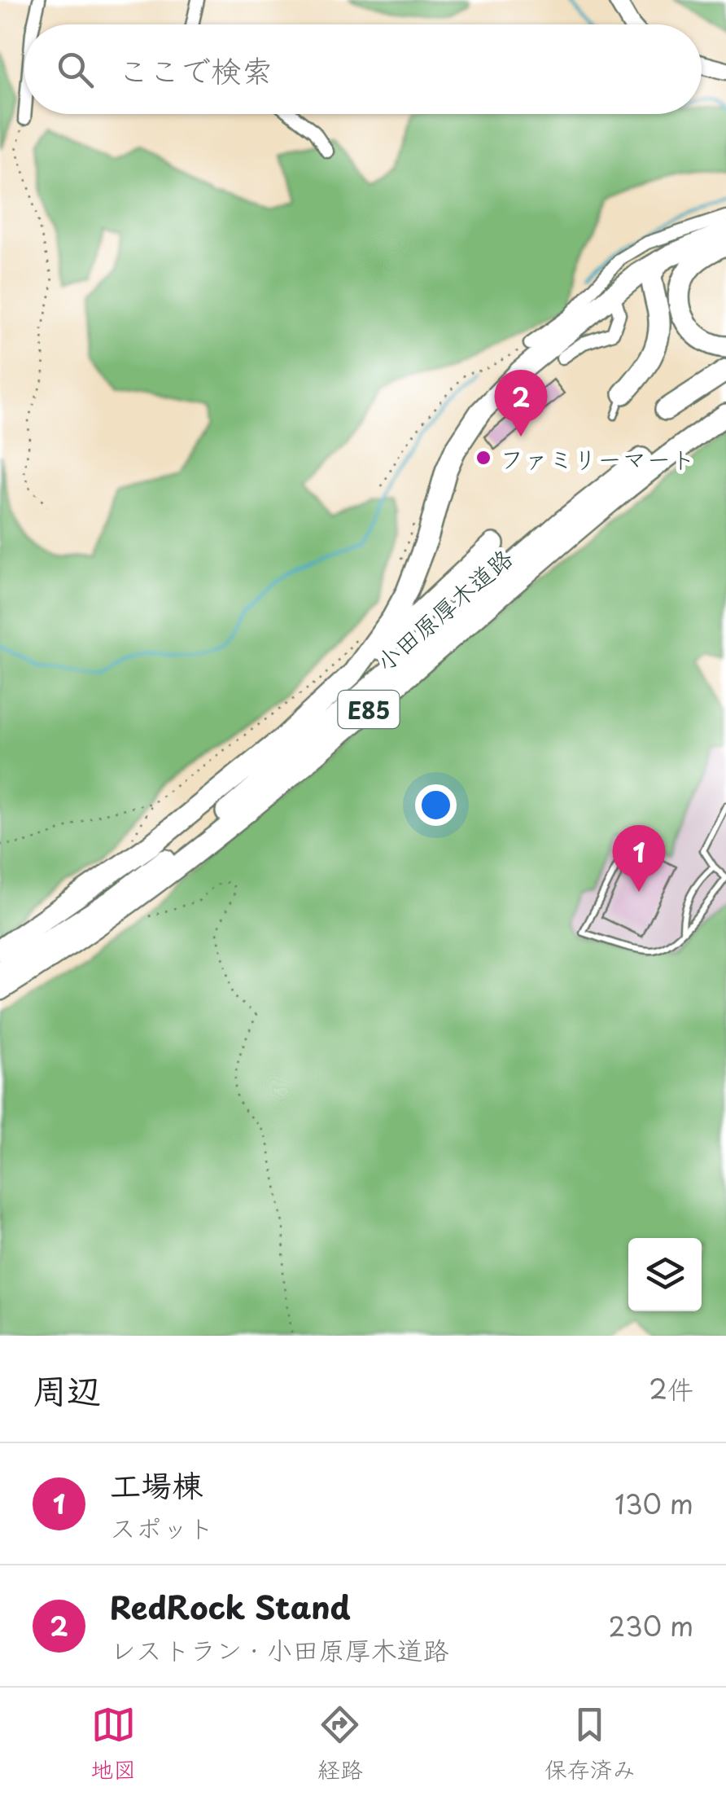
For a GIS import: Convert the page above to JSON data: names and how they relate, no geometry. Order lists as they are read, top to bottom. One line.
{"streets":{"highway":["小田原厚木道路","E85"]},"places":["ファミリーマート"],"page":{"search":"ここで検索","pins":["2","1"],"heading":["周辺","2件"],"list":[{"mark":"1","name":"工場棟","note":"スポット","value":"130 m"},{"mark":"2","name":"RedRock Stand","note":"レストラン · 小田原厚木道路","value":"230 m"}],"nav":["地図","経路","保存済み"]}}
